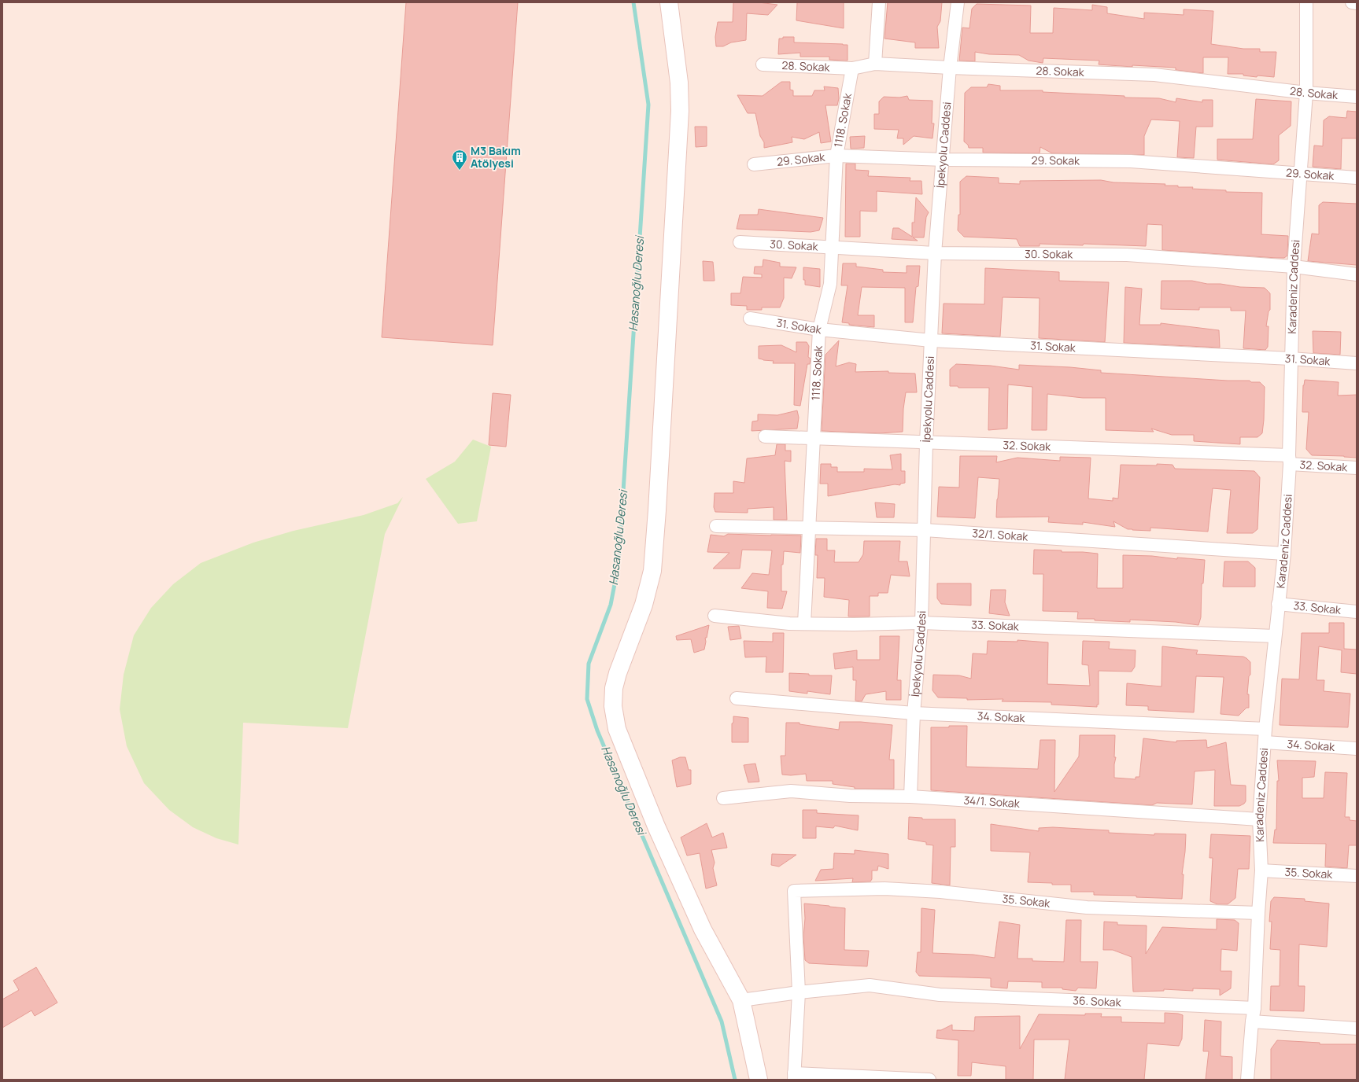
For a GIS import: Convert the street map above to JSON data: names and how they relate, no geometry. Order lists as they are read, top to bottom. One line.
{"streets":{"street":["28. Sokak","1118. Sokak","İpekyolu Caddesi","29. Sokak","30. Sokak","Karadeniz Caddesi","31. Sokak","32. Sokak","32/1. Sokak","33. Sokak","34. Sokak","34/1. Sokak","35. Sokak","36. Sokak"]},"crossings":[["28. Sokak","1118. Sokak"],["28. Sokak","İpekyolu Caddesi"],["28. Sokak","Karadeniz Caddesi"],["1118. Sokak","29. Sokak"],["1118. Sokak","30. Sokak"],["1118. Sokak","31. Sokak"],["1118. Sokak","32. Sokak"],["1118. Sokak","32/1. Sokak"],["1118. Sokak","33. Sokak"],["İpekyolu Caddesi","29. Sokak"],["İpekyolu Caddesi","30. Sokak"],["İpekyolu Caddesi","31. Sokak"],["İpekyolu Caddesi","32. Sokak"],["İpekyolu Caddesi","32/1. Sokak"],["İpekyolu Caddesi","33. Sokak"],["İpekyolu Caddesi","34. Sokak"],["İpekyolu Caddesi","34/1. Sokak"],["29. Sokak","Karadeniz Caddesi"],["30. Sokak","Karadeniz Caddesi"],["Karadeniz Caddesi","31. Sokak"],["Karadeniz Caddesi","32. Sokak"],["Karadeniz Caddesi","32/1. Sokak"],["Karadeniz Caddesi","33. Sokak"],["Karadeniz Caddesi","34. Sokak"],["Karadeniz Caddesi","34/1. Sokak"],["Karadeniz Caddesi","35. Sokak"],["Karadeniz Caddesi","36. Sokak"],["35. Sokak","36. Sokak"]],"water":["Hasanoğlu Deresi"],"places":{"building":["M3 Bakım Atölyesi"]}}
